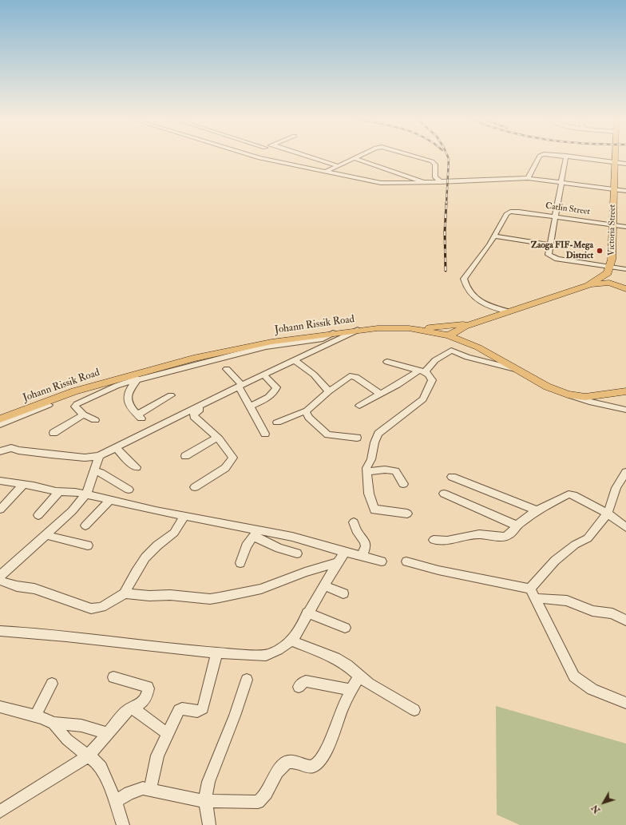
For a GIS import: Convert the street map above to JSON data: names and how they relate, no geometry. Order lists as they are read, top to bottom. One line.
{"streets":{"main road":["Victoria Street","Johann Rissik Road"],"street":["Catlin Street"]},"crossings":[["Catlin Street","Victoria Street"]],"places":["Zaoga FIF-Mega District"],"north":"bottom left"}
